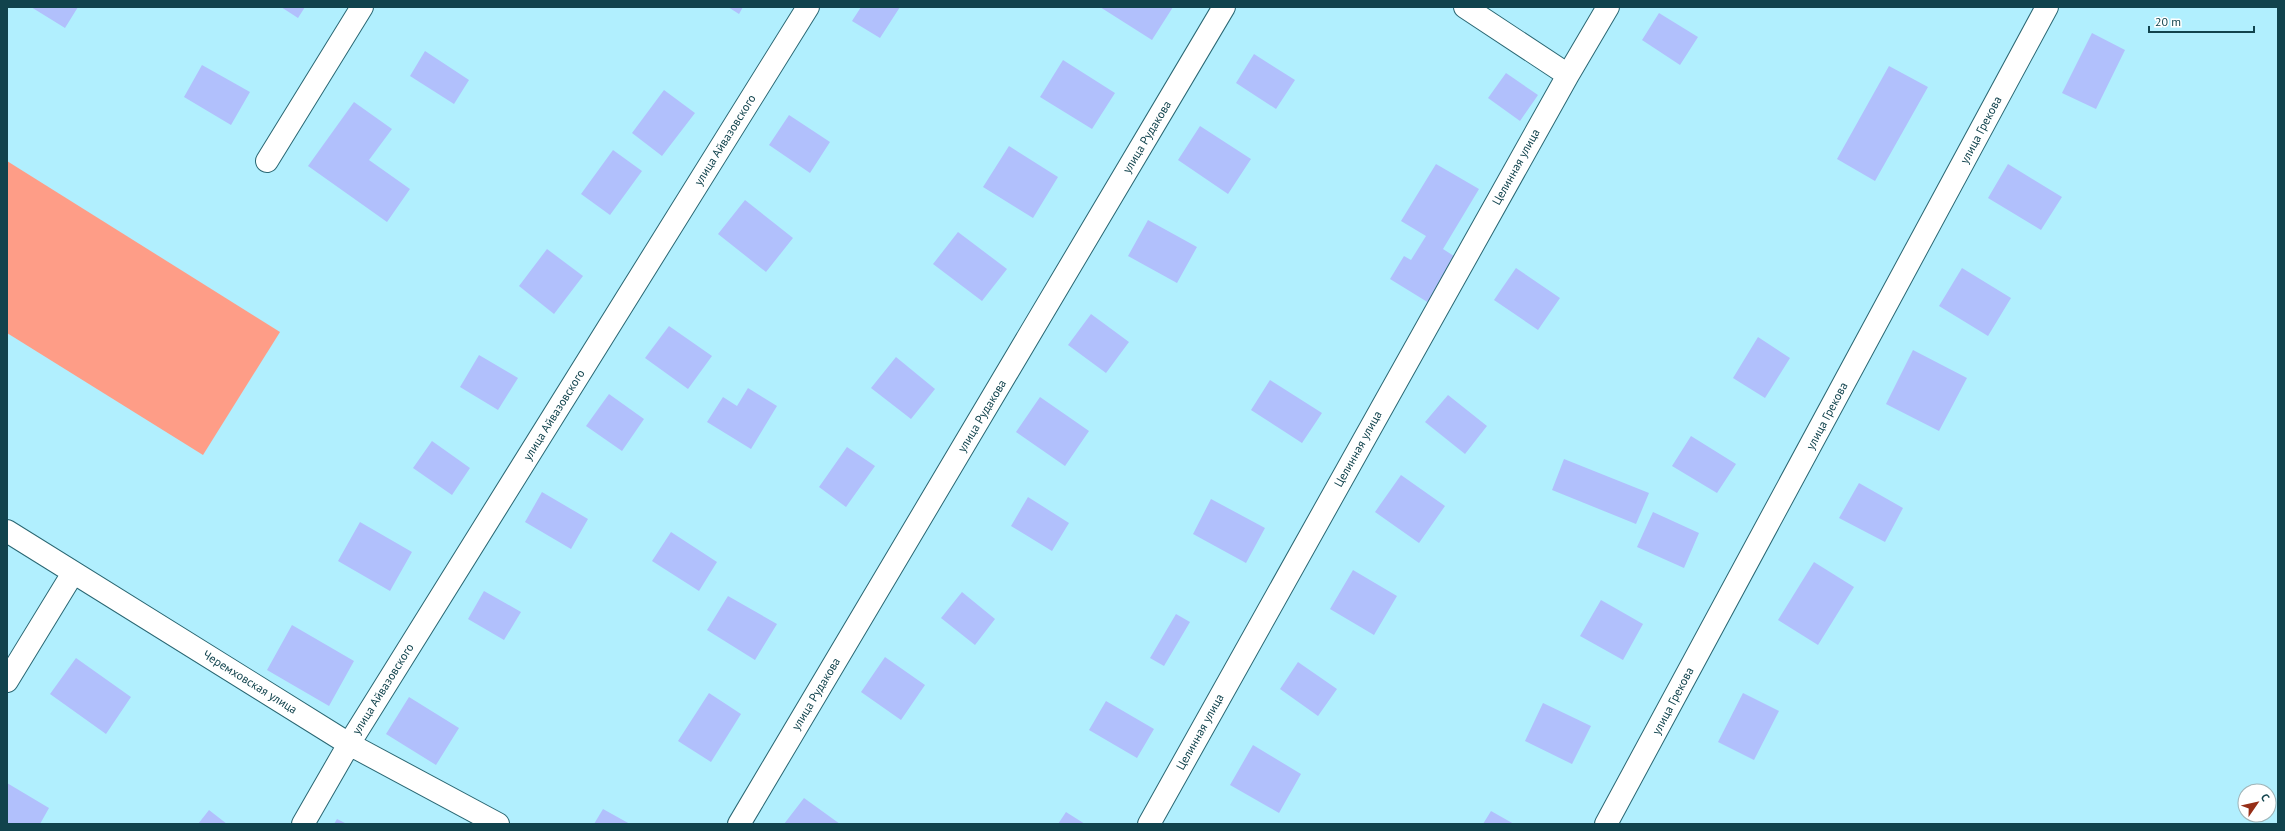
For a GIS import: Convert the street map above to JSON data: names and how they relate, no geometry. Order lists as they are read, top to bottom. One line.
{"streets":{"street":["улица Грекова","улица Рудакова","улица Айвазовского","Целинная улица","Черемховская улица"]},"crossings":[["улица Айвазовского","Черемховская улица"]],"scale_bar":"20 m","north":"top right"}
